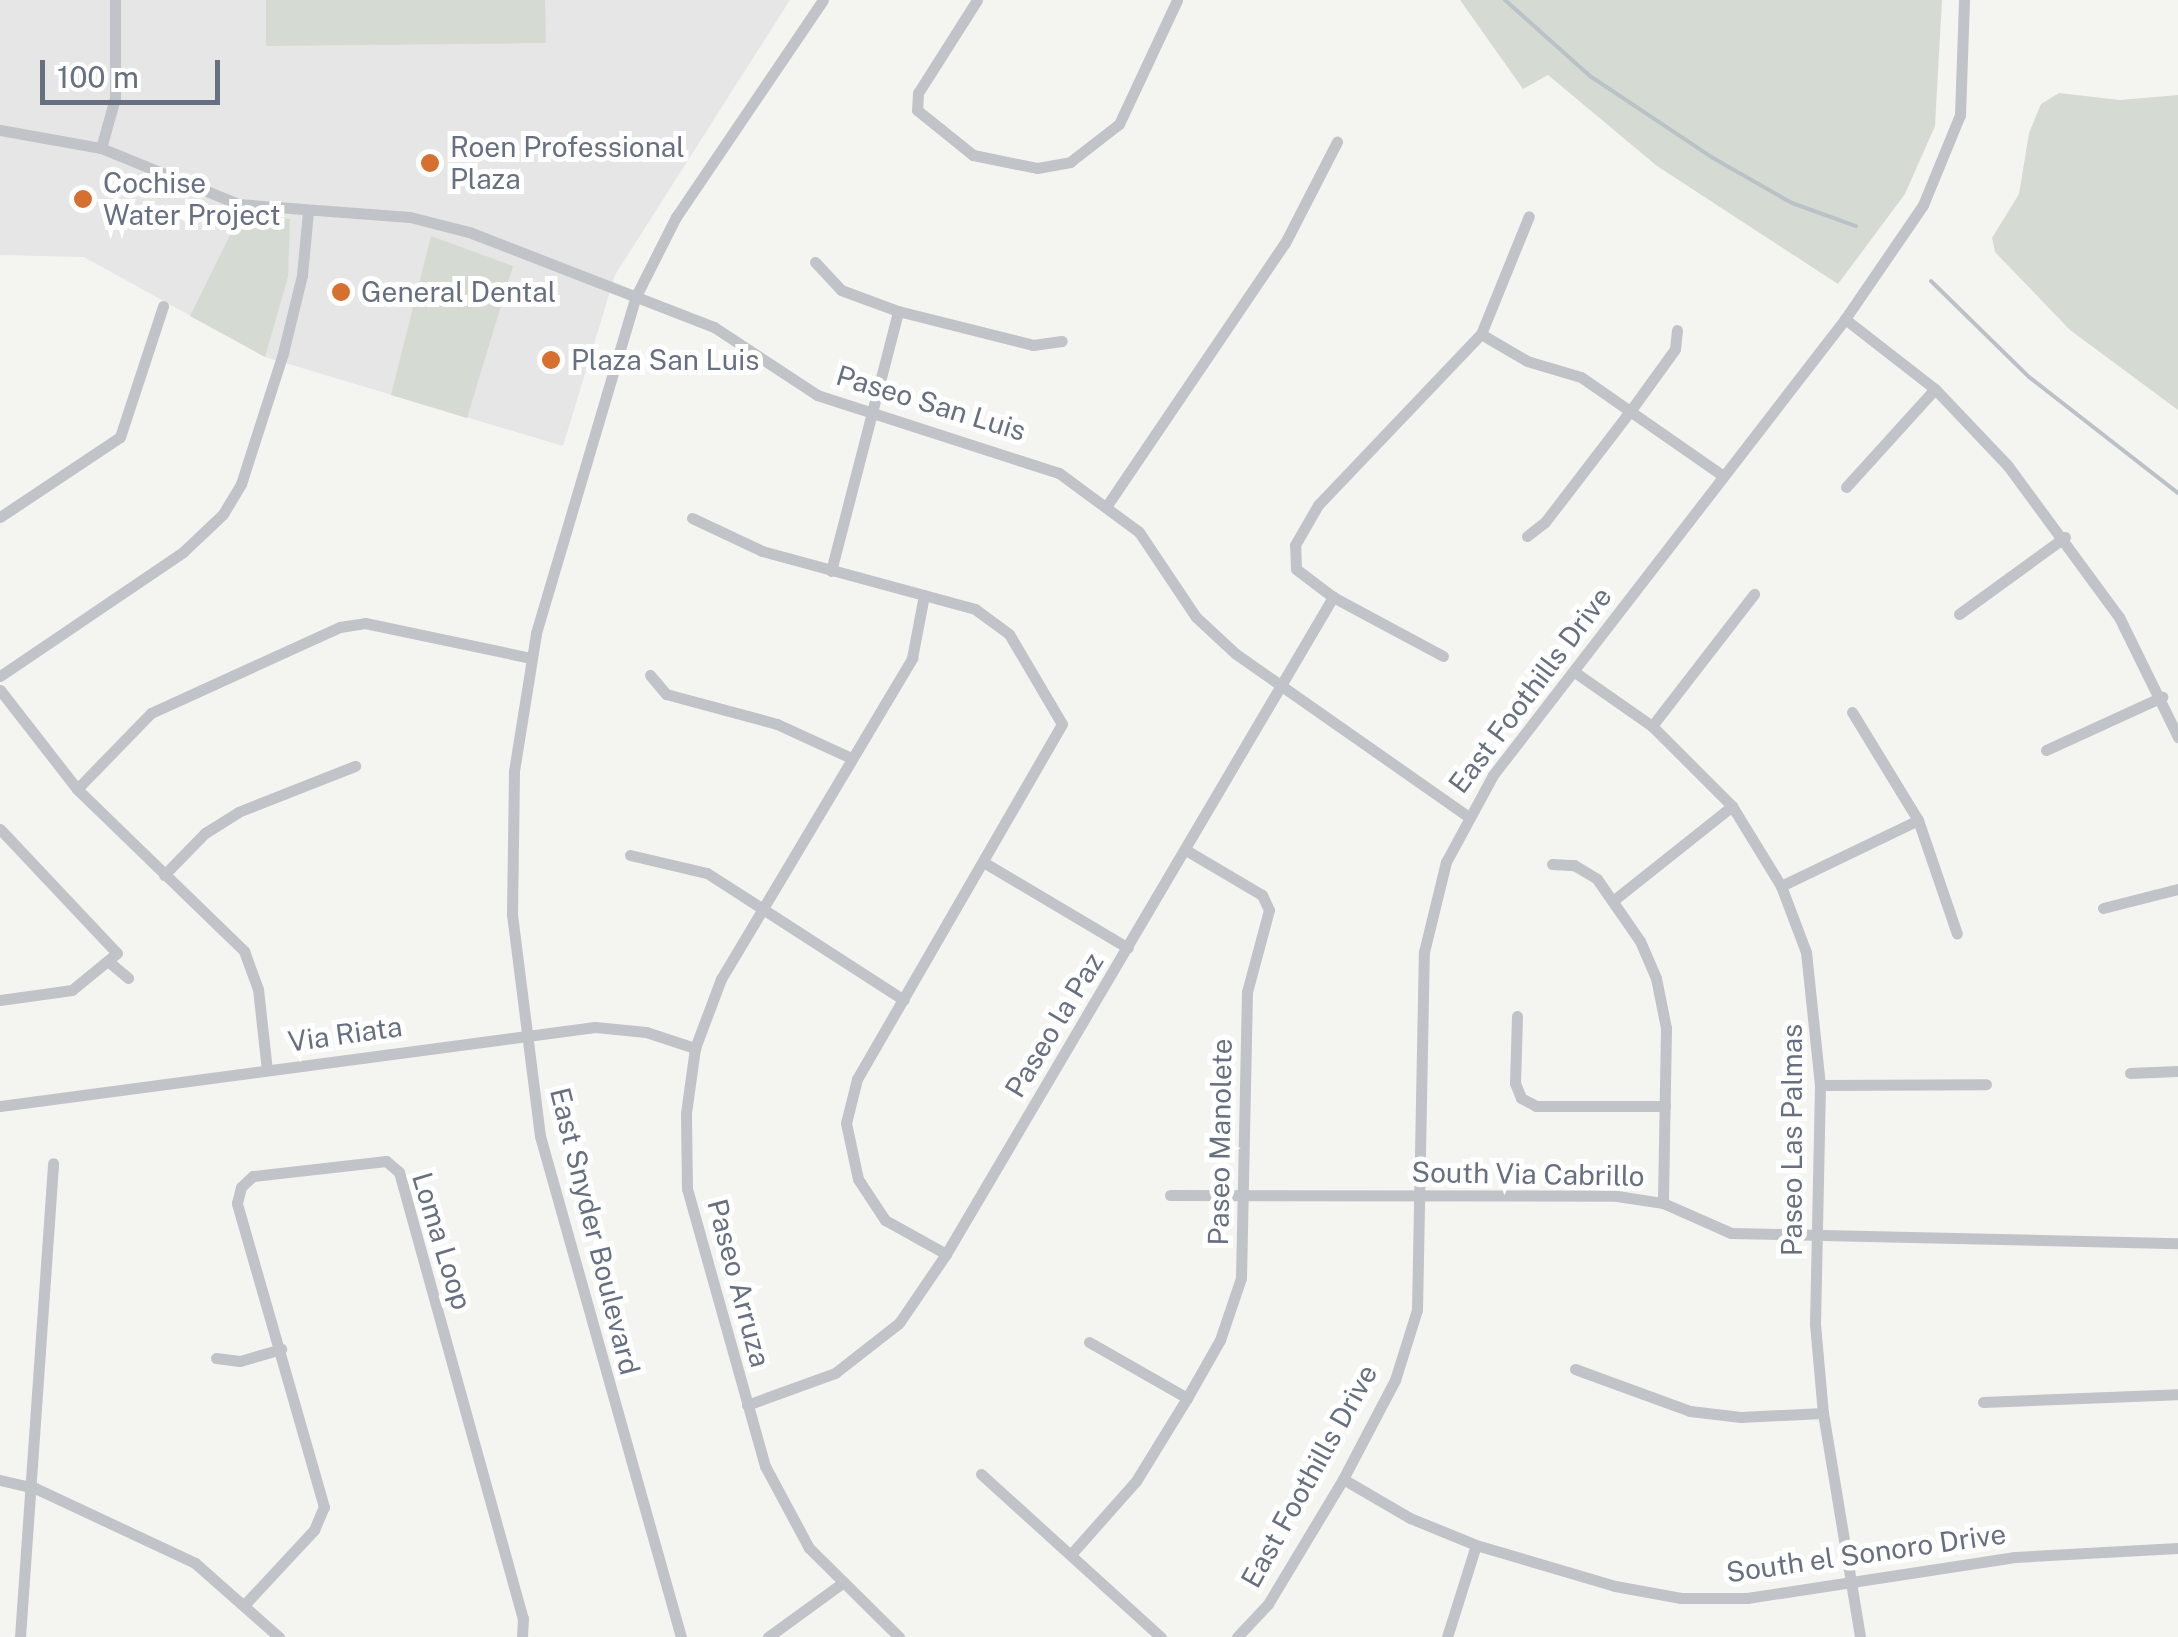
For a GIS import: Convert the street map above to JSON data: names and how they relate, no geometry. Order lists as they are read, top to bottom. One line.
{"streets":{"street":["Paseo San Luis","East Foothills Drive","Paseo la Paz","Via Riata","Paseo Las Palmas","Paseo Manolete","South Via Cabrillo","East Snyder Boulevard","Loma Loop","Paseo Arruza","South el Sonoro Drive"]},"crossings":[["Paseo San Luis","East Foothills Drive"],["Paseo San Luis","Paseo la Paz"],["Paseo San Luis","East Snyder Boulevard"],["East Foothills Drive","Paseo Las Palmas"],["East Foothills Drive","South Via Cabrillo"],["East Foothills Drive","South el Sonoro Drive"],["Paseo la Paz","Paseo Manolete"],["Paseo la Paz","Paseo Arruza"],["Via Riata","East Snyder Boulevard"],["Via Riata","Paseo Arruza"],["Paseo Las Palmas","South Via Cabrillo"],["Paseo Las Palmas","South el Sonoro Drive"],["Paseo Manolete","South Via Cabrillo"]],"places":["Roen Professional Plaza","Cochise Water Project","General Dental","Plaza San Luis"],"scale_bar":"100 m"}
